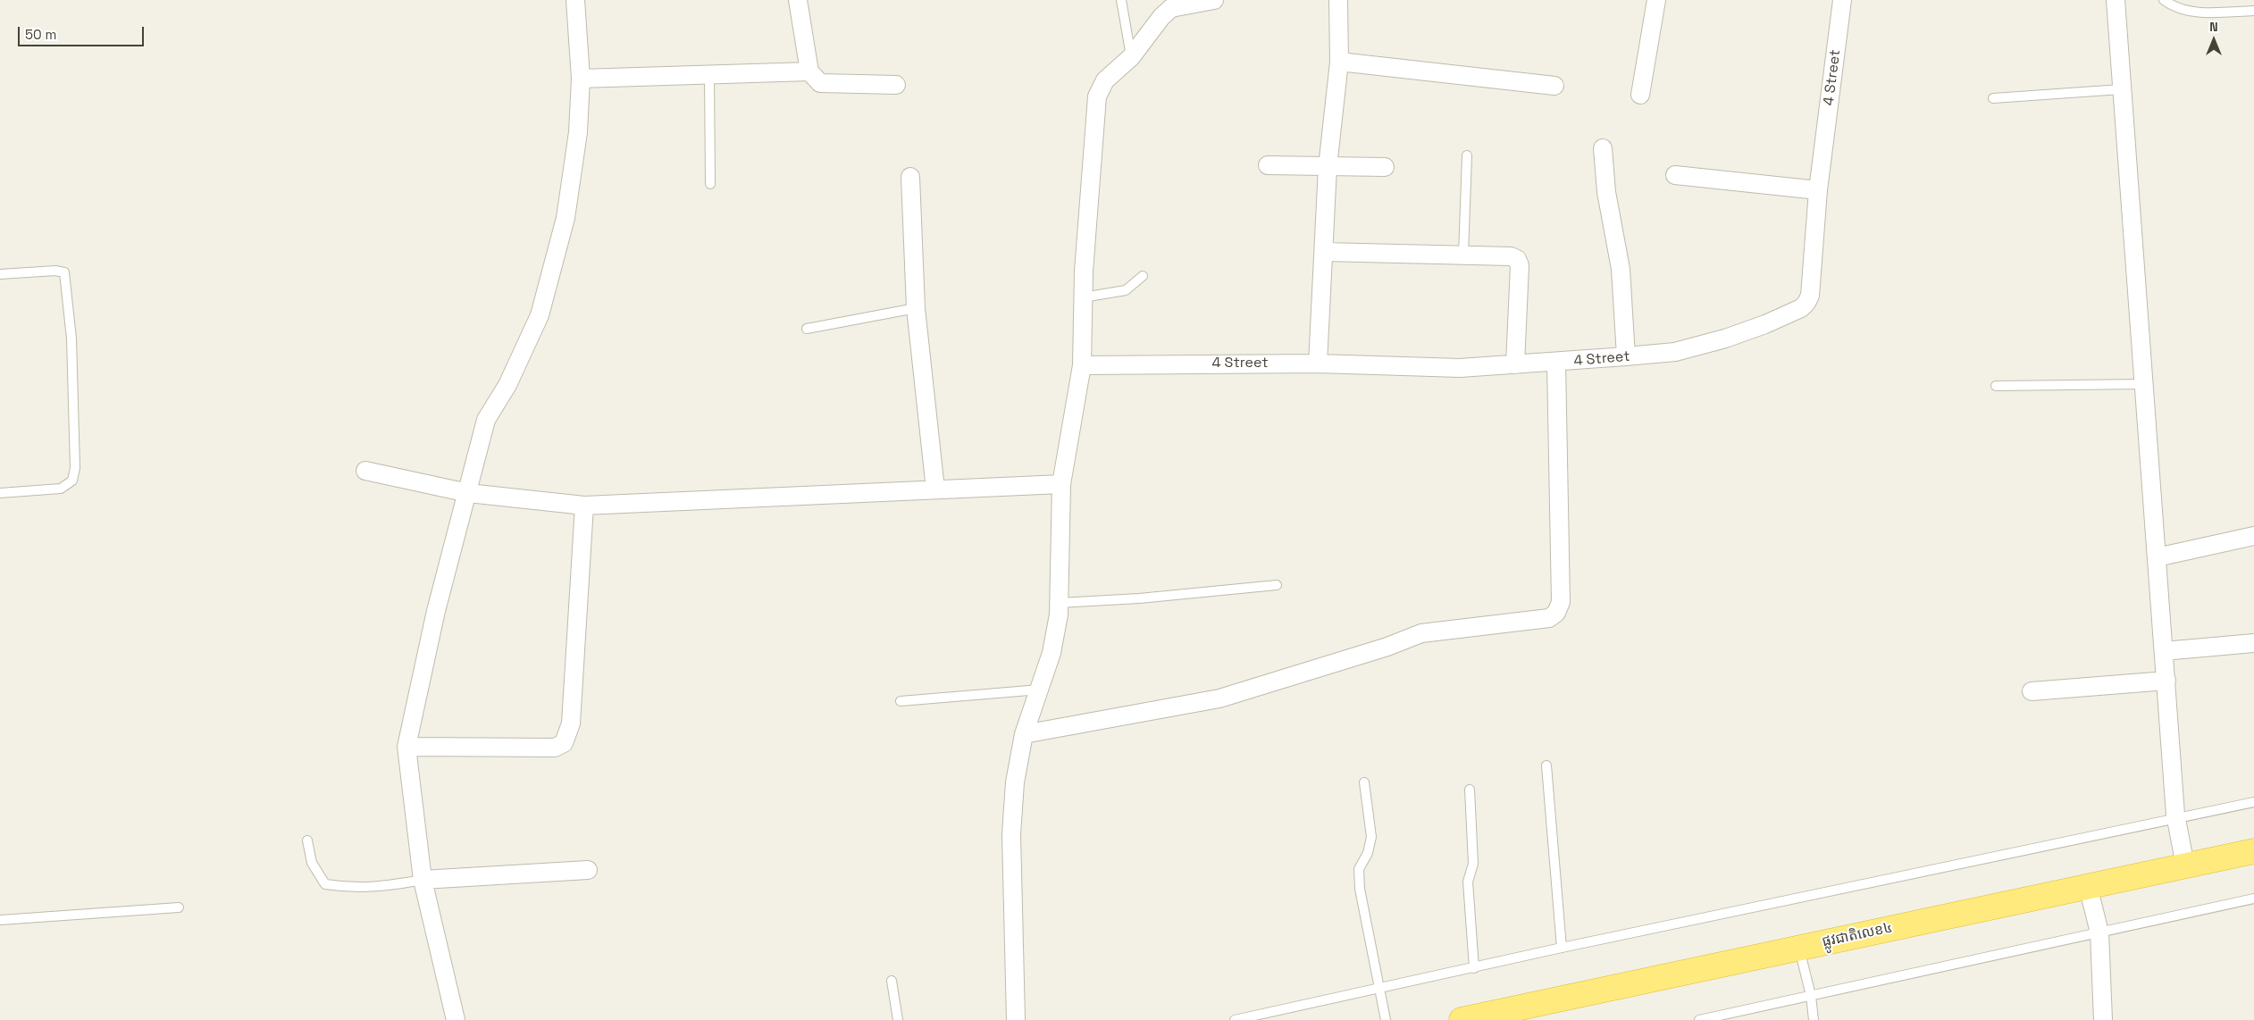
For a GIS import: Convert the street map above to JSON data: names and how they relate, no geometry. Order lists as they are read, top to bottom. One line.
{"streets":{"highway":["ផ្លូវជាតិលេខ៤"],"street":["4 Street"]},"scale_bar":"50 m","north":"top"}
